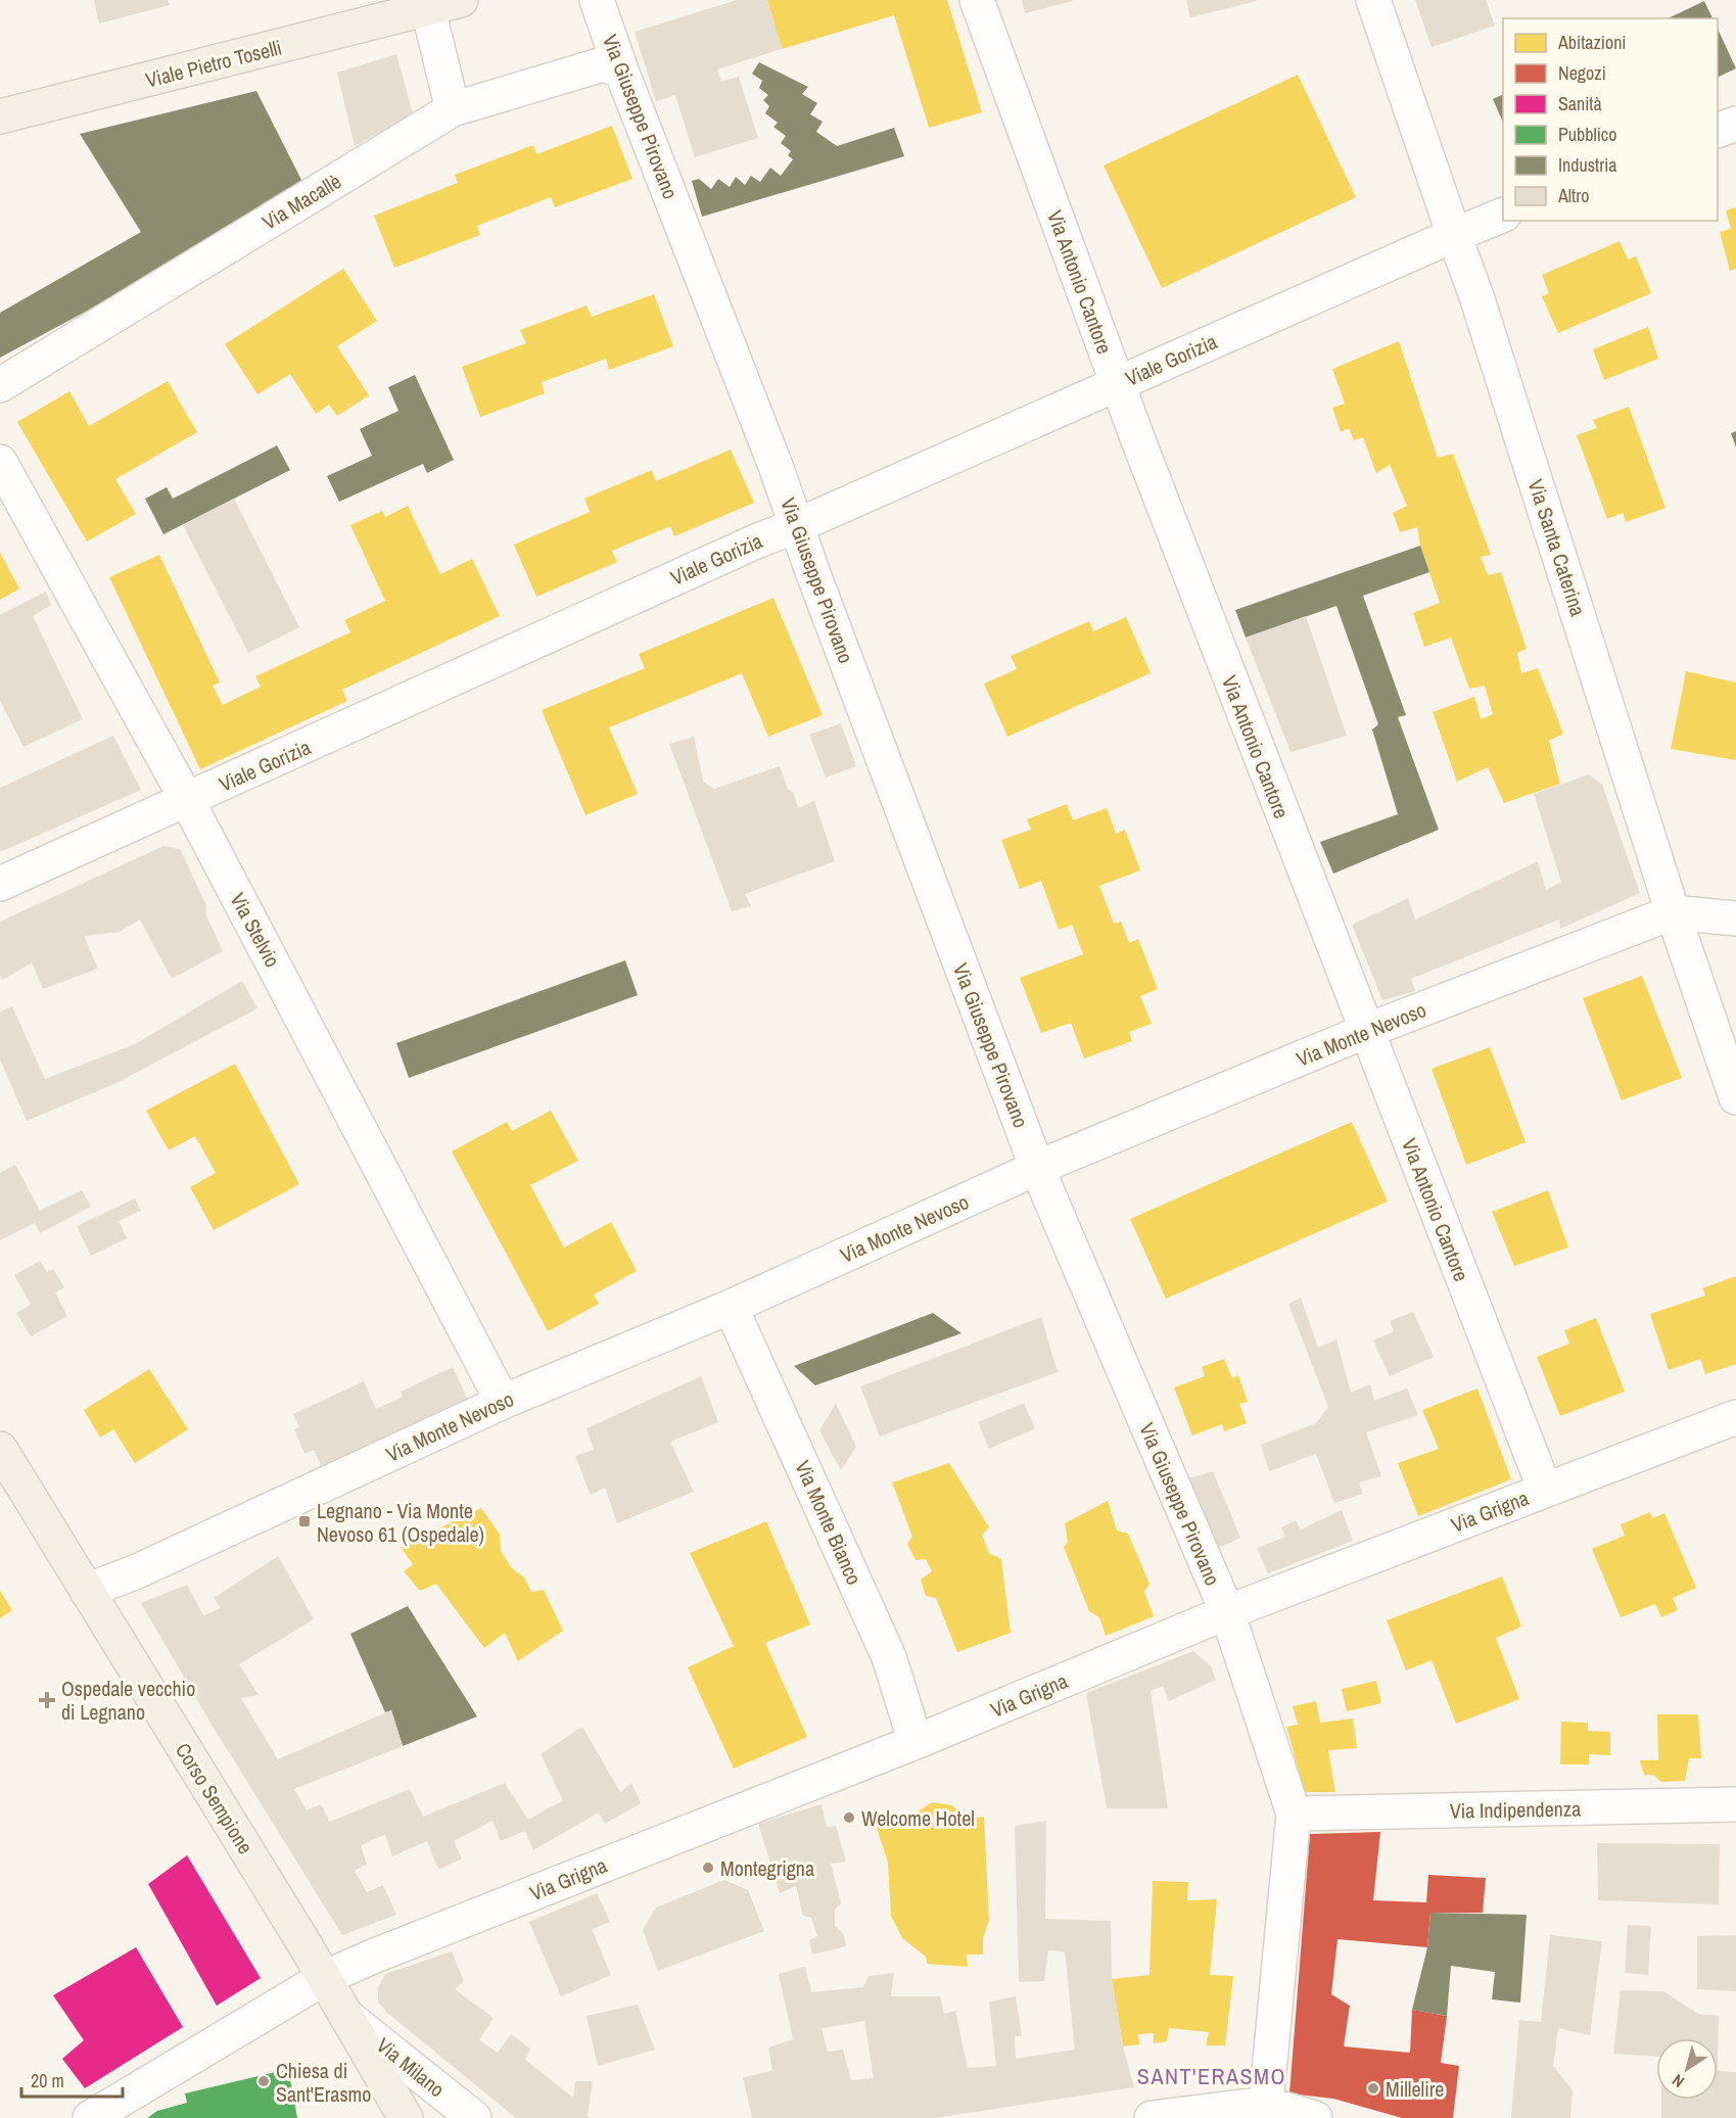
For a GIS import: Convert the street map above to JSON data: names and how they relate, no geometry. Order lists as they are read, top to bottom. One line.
{"streets":{"main road":["Viale Pietro Toselli","Corso Sempione"],"street":["Via Giuseppe Pirovano","Via Macallè","Via Antonio Cantore","Viale Gorizia","Via Santa Caterina","Via Stelvio","Via Monte Nevoso","Via Grigna","Via Monte Bianco","Via Indipendenza","Via Milano"]},"crossings":[["Via Giuseppe Pirovano","Via Macallè"],["Via Giuseppe Pirovano","Viale Gorizia"],["Via Giuseppe Pirovano","Via Monte Nevoso"],["Via Giuseppe Pirovano","Via Grigna"],["Via Giuseppe Pirovano","Via Indipendenza"],["Via Antonio Cantore","Viale Gorizia"],["Via Antonio Cantore","Via Monte Nevoso"],["Via Antonio Cantore","Via Grigna"],["Viale Gorizia","Via Santa Caterina"],["Viale Gorizia","Via Stelvio"],["Via Santa Caterina","Via Monte Nevoso"],["Via Stelvio","Via Monte Nevoso"],["Via Monte Nevoso","Via Monte Bianco"],["Via Monte Nevoso","Corso Sempione"],["Via Grigna","Via Monte Bianco"],["Via Grigna","Corso Sempione"],["Corso Sempione","Via Milano"]],"districts":["SANT'ERASMO"],"places":{"transit":["Legnano - Via Monte Nevoso 61 (Ospedale)"],"health":["Ospedale vecchio di Legnano"],"other":["Welcome Hotel","Montegrigna","Chiesa di Sant'Erasmo","Millelire"]},"legend":["Abitazioni","Negozi","Sanità","Pubblico","Industria","Altro"],"scale_bar":"20 m","north":"bottom left"}
